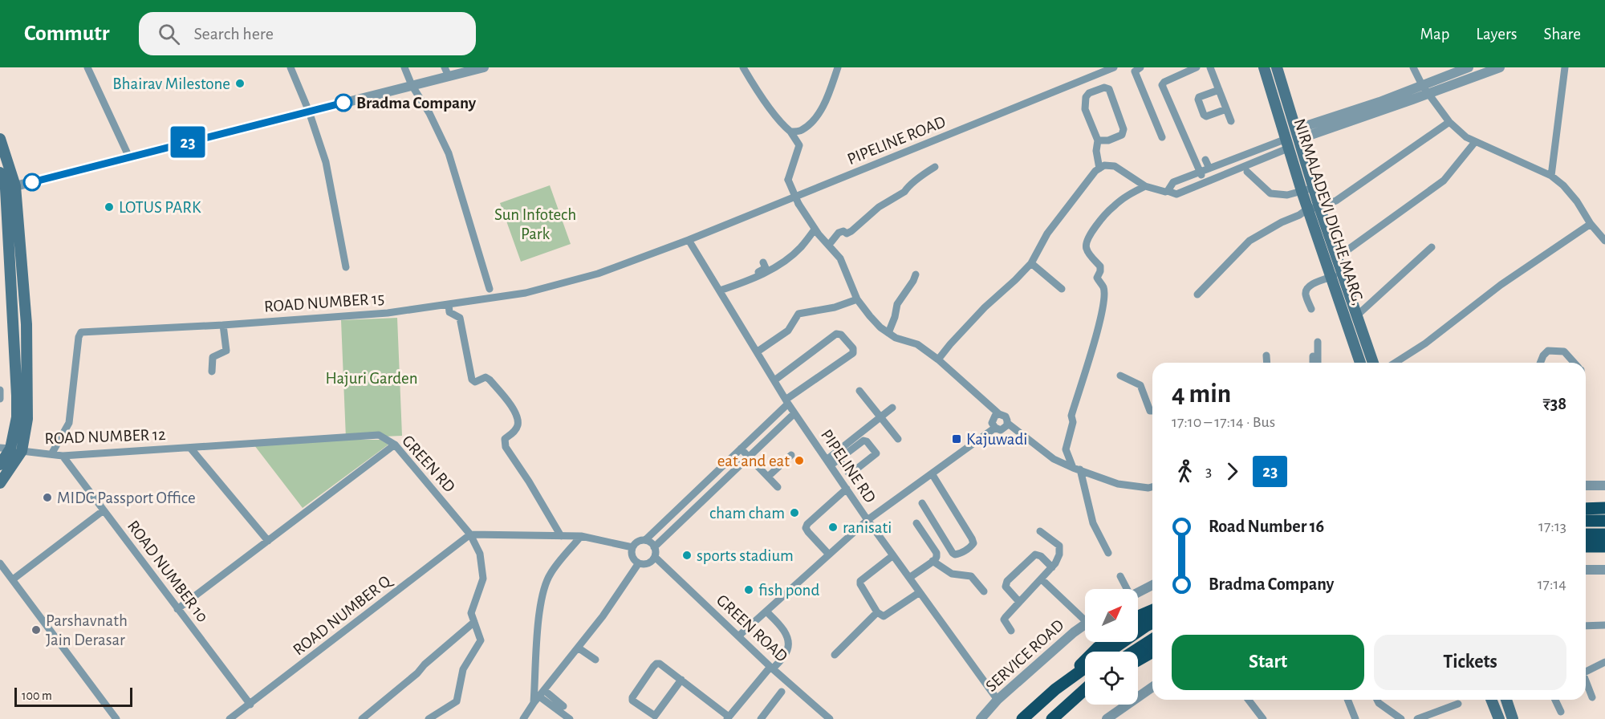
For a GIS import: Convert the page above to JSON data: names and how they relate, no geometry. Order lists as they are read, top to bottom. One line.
{"streets":{"main road":["NIRMALADEVI DIGHE MARG,"],"street":["PIPELINE ROAD","ROAD NUMBER 15","ROAD NUMBER 12","GREEN RD","PIPELINE RD","ROAD NUMBER 10","ROAD NUMBER Q","GREEN ROAD","SERVICE ROAD"]},"crossings":[["PIPELINE ROAD","ROAD NUMBER 15"],["PIPELINE ROAD","PIPELINE RD"],["ROAD NUMBER 15","ROAD NUMBER 12"],["ROAD NUMBER 15","PIPELINE RD"],["ROAD NUMBER 12","GREEN RD"],["ROAD NUMBER 12","ROAD NUMBER 10"],["GREEN RD","ROAD NUMBER Q"],["PIPELINE RD","SERVICE ROAD"],["ROAD NUMBER 10","ROAD NUMBER Q"]],"parks":["Sun Infotech Park","Hajuri Garden"],"places":{"other":["Bhairav Milestone","Bradma Company","LOTUS PARK","eat and eat","MIDC Passport Office","cham cham","ranisati","sports stadium","fish pond","Parshavnath Jain Derasar"],"transit":["Kajuwadi"]},"lines":["bus line 23"],"scale_bar":"100 m","north":"top right","page":{"header":"Commutr","search":"Search here","nav":["Map","Layers","Share"],"on_map":"23","heading":["4 min","17:10 – 17:14 · Bus","₹38"],"legs":["3","23"],"list":[{"name":"Road Number 16","value":"17:13"},{"name":"Bradma Company","value":"17:14"}],"buttons":["Start","Tickets"],"scale":"100 m"}}
